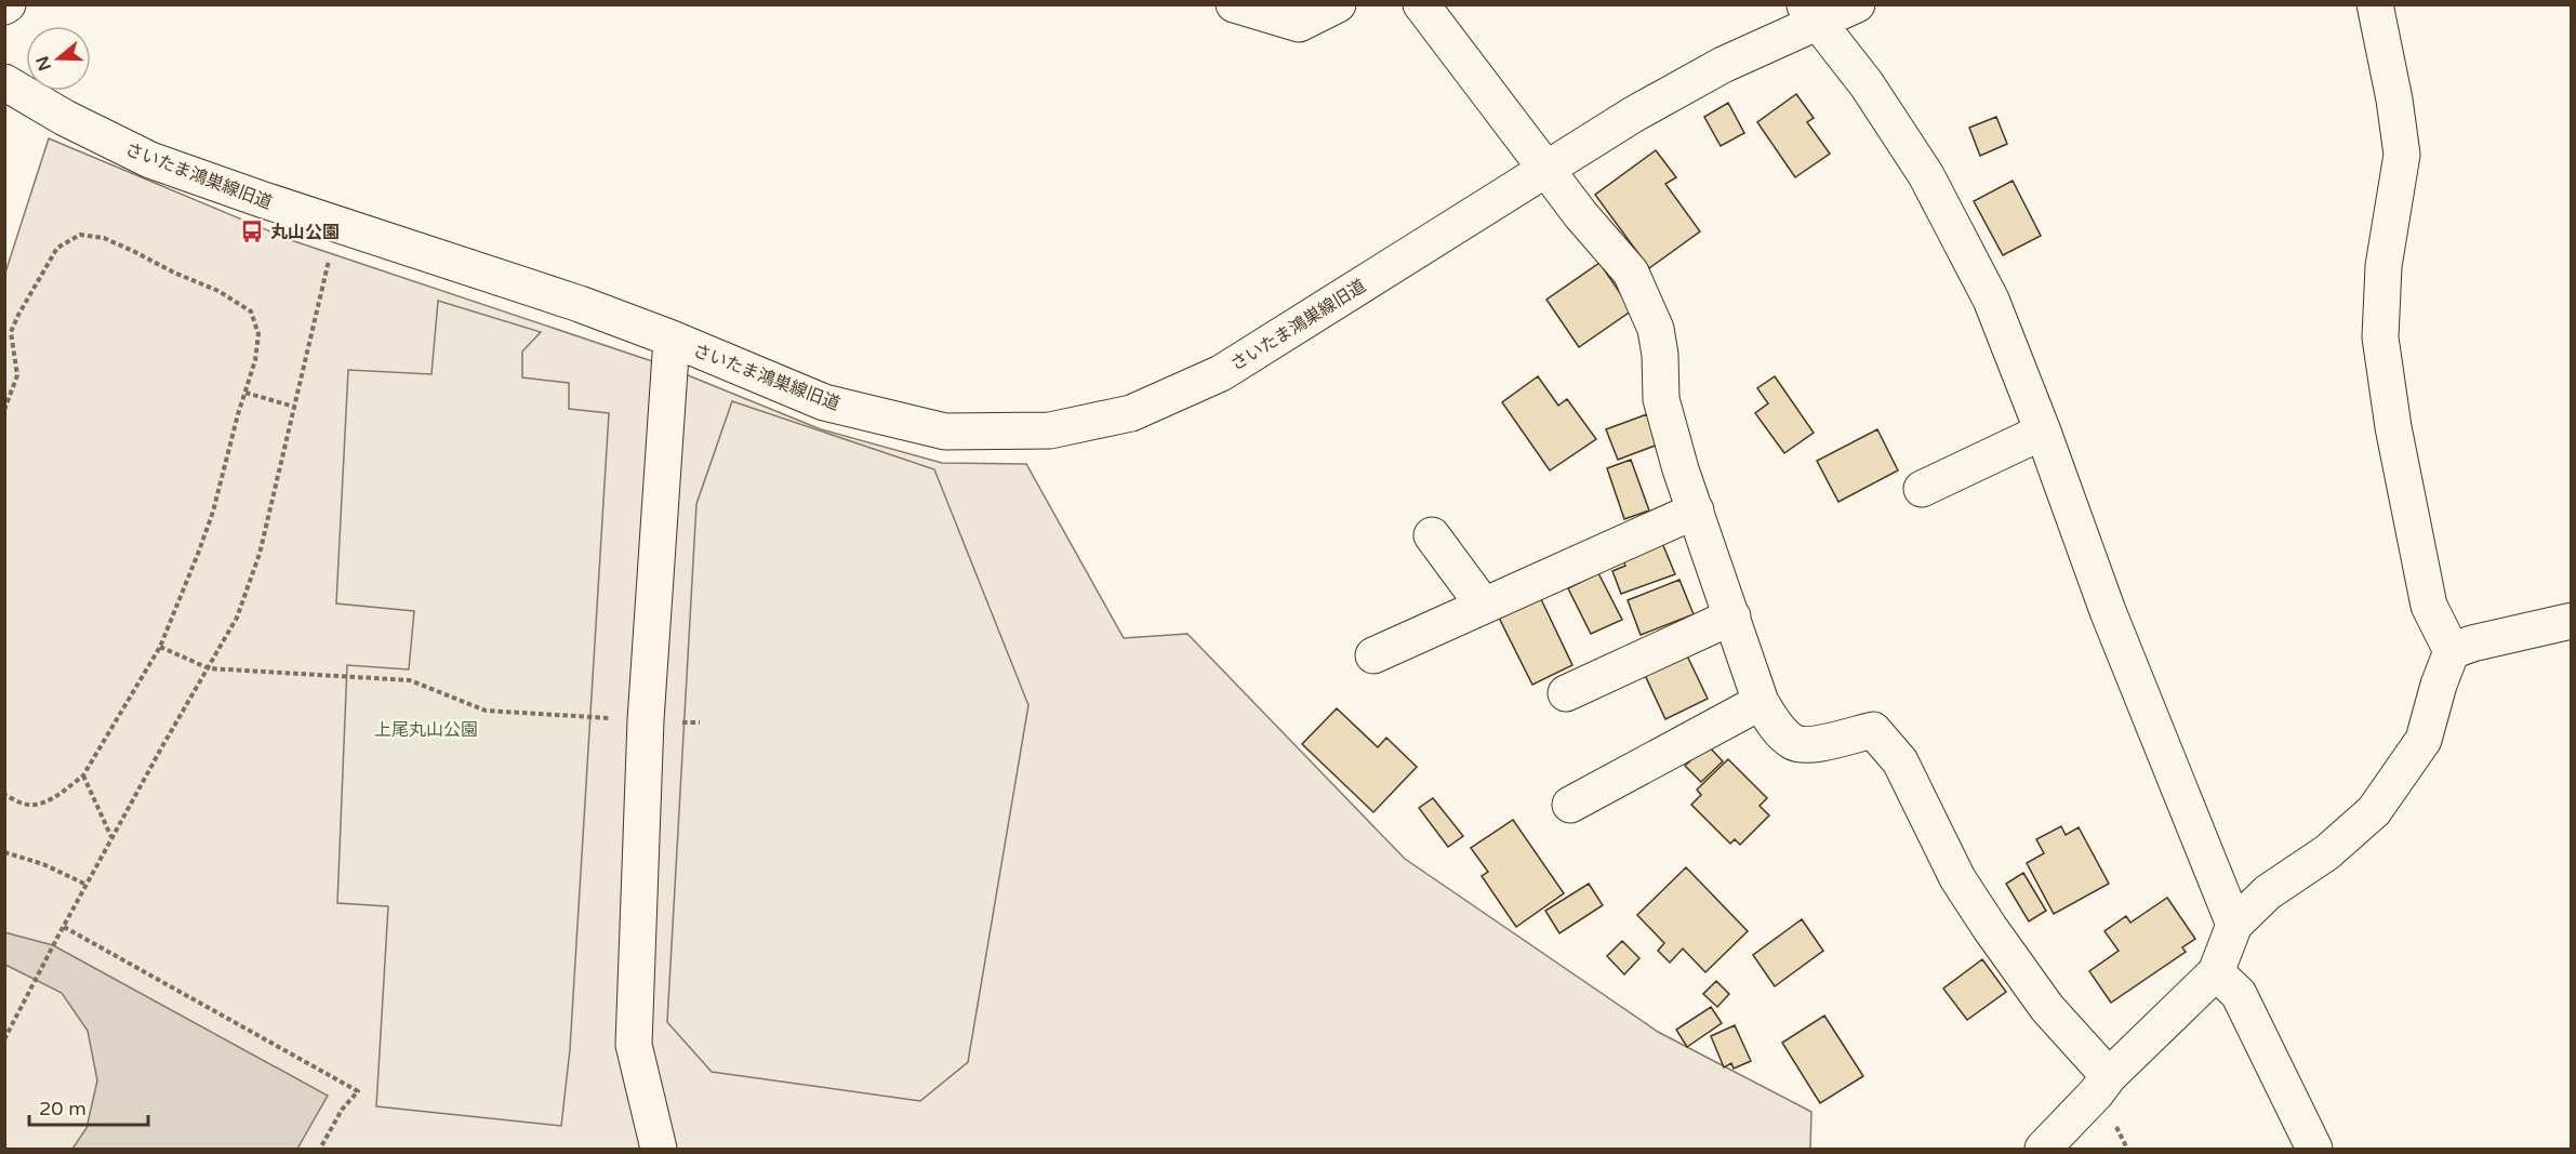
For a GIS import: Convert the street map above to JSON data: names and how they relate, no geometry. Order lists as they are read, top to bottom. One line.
{"streets":{"street":["さいたま鴻巣線旧道"]},"parks":["上尾丸山公園"],"places":{"bus stop":["丸山公園"]},"scale_bar":"20 m","north":"left"}
